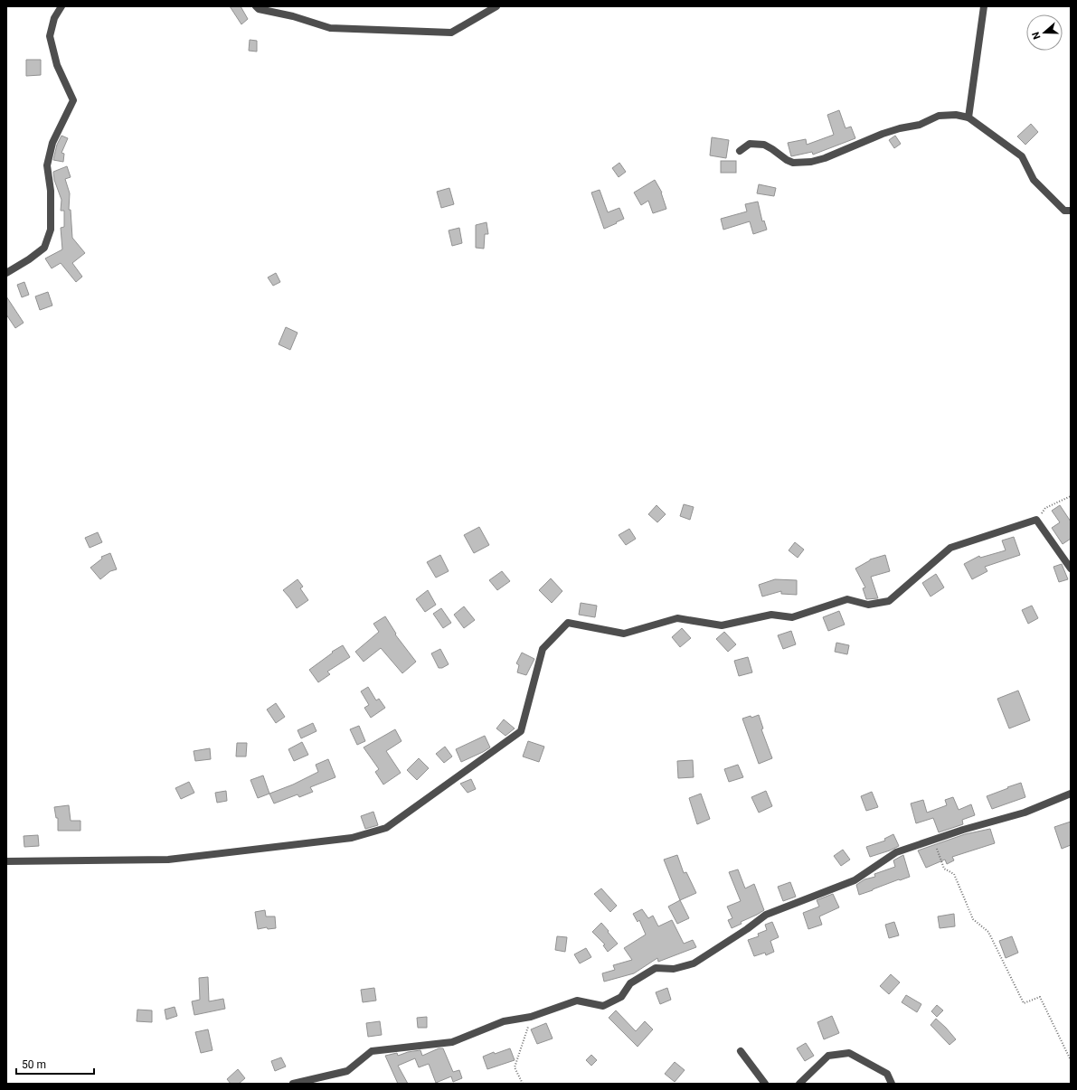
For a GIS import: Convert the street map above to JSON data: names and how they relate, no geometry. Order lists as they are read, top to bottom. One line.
{"scale_bar":"50 m","north":"left"}
